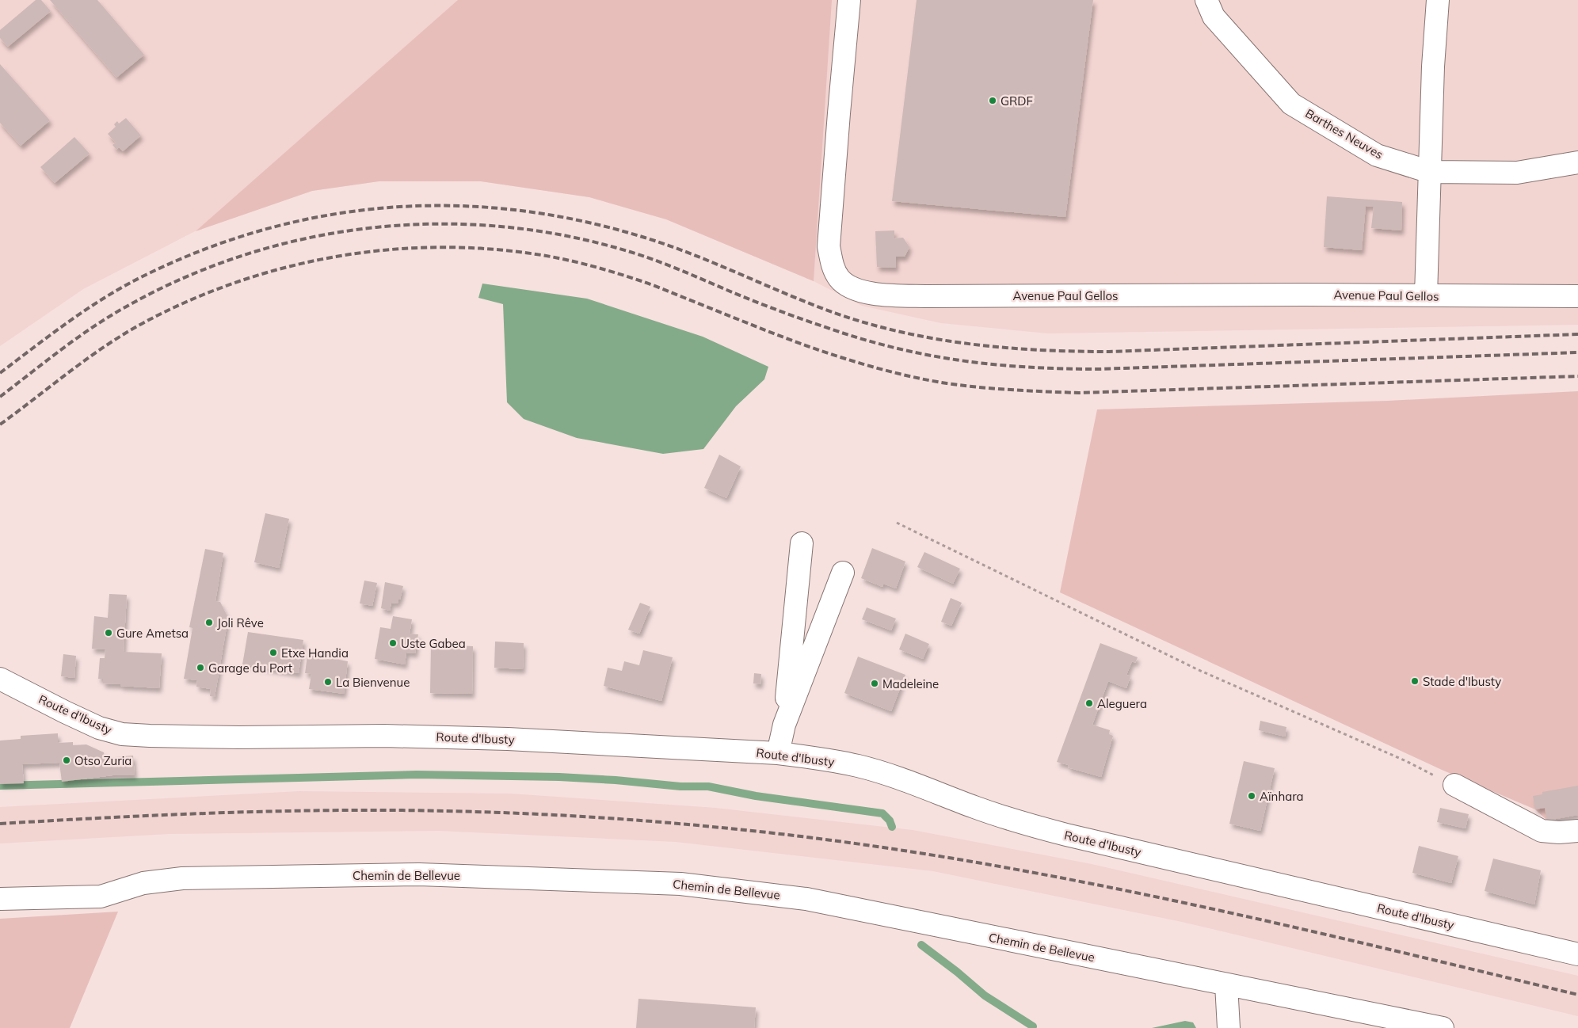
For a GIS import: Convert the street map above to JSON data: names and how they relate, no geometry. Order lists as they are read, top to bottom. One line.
{"streets":{"street":["Barthes Neuves","Avenue Paul Gellos","Route d'Ibusty","Chemin de Bellevue"]},"places":["GRDF","Joli Rêve","Gure Ametsa","Uste Gabea","Etxe Handia","Garage du Port","Stade d'Ibusty","La Bienvenue","Madeleine","Aleguera","Otso Zuria","Aïnhara"]}
